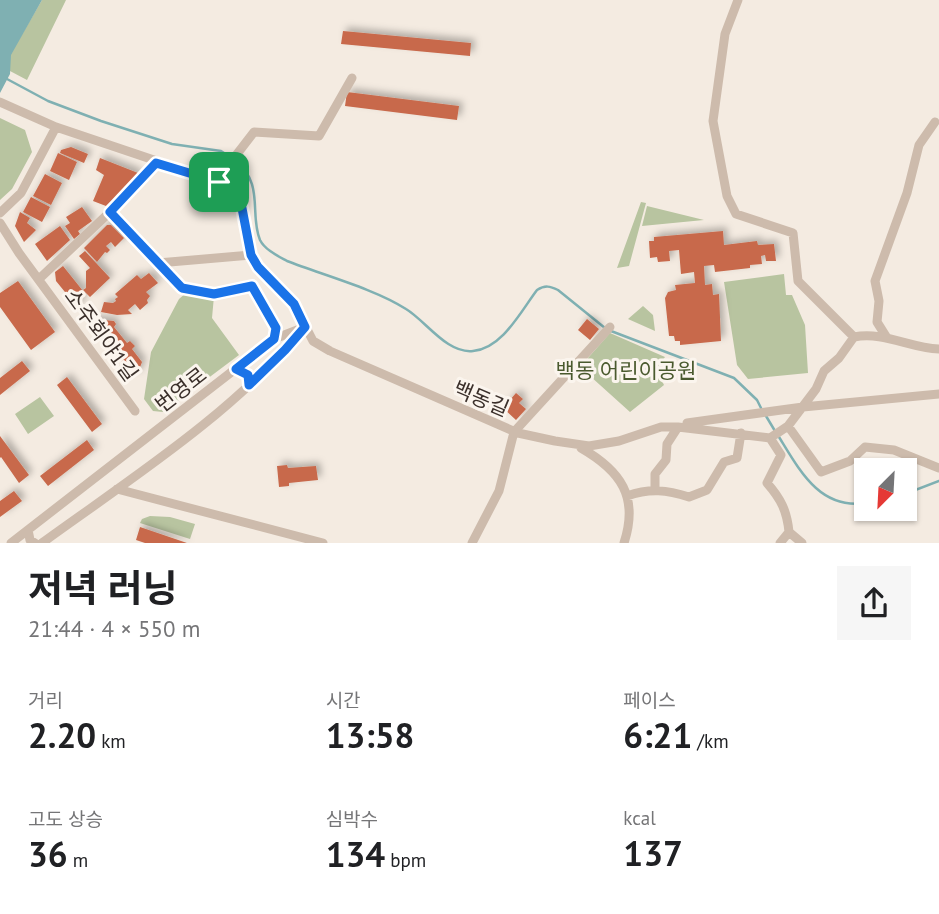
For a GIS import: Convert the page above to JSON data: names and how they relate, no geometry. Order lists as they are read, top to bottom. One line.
{"streets":{"street":["소주회야1길","번영로","백동길"]},"crossings":[["번영로","백동길"]],"parks":["백동 어린이공원"],"north":"bottom left","page":{"heading":["저녁 러닝","21:44 · 4 × 550 m"],"stats":[["거리","2.20 km"],["시간","13:58"],["페이스","6:21 /km"],["고도 상승","36 m"],["심박수","134 bpm"],["kcal","137"]]}}
